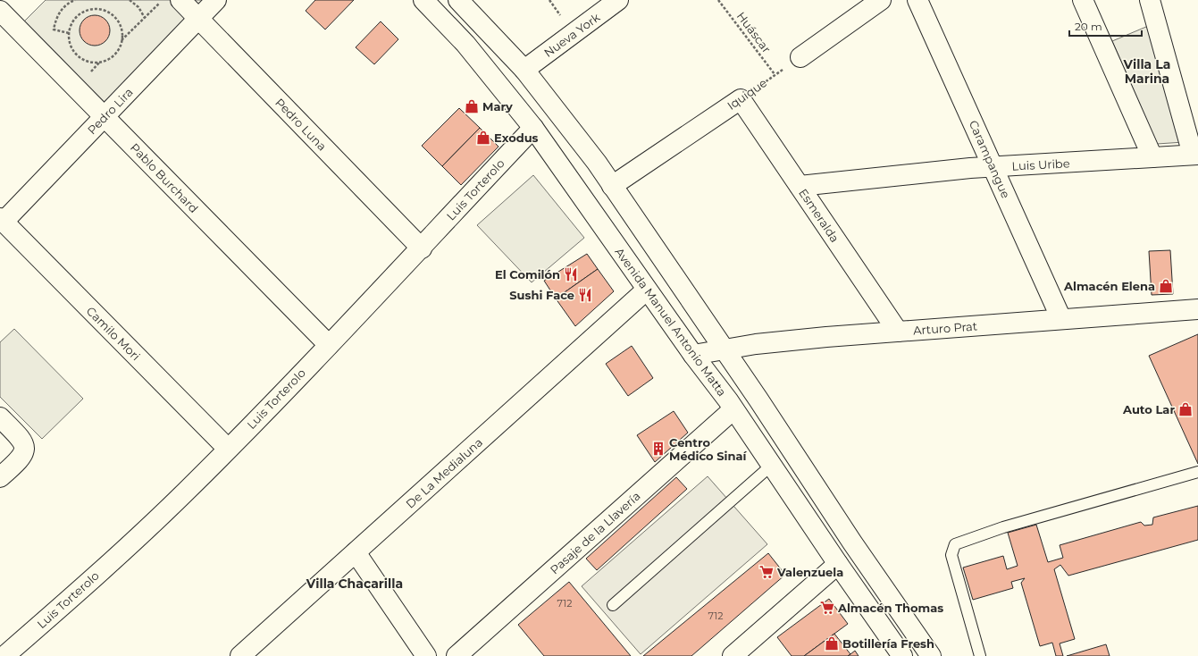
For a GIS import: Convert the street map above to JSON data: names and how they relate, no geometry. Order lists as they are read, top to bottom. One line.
{"streets":{"street":["Nueva York","Iquique","Pedro Lira","Pedro Luna","Carampangue","Luis Uribe","Pablo Burchard","Luis Torterolo","Esmeralda","Avenida Manuel Antonio Matta","Arturo Prat","Camilo Mori","De La Medialuna","Pasaje de la Llavería"],"path":["Huáscar"]},"crossings":[["Huáscar","Iquique"],["Iquique","Esmeralda"],["Pedro Lira","Pedro Luna"],["Pedro Lira","Pablo Burchard"],["Pedro Lira","Camilo Mori"],["Pedro Luna","Luis Torterolo"],["Carampangue","Luis Uribe"],["Carampangue","Arturo Prat"],["Luis Uribe","Esmeralda"],["Pablo Burchard","Luis Torterolo"],["Luis Torterolo","Avenida Manuel Antonio Matta"],["Luis Torterolo","Camilo Mori"],["Esmeralda","Arturo Prat"],["Avenida Manuel Antonio Matta","Arturo Prat"],["Avenida Manuel Antonio Matta","De La Medialuna"],["Avenida Manuel Antonio Matta","Pasaje de la Llavería"]],"districts":["Villa La Marina","Villa Chacarilla"],"places":{"shop":["Mary","Exodus","Almacén Elena","Auto Lar","Botillería Fresh"],"restaurant":["El Comilón","Sushi Face"],"building":["Centro Médico Sinaí"],"supermarket":["Valenzuela","Almacén Thomas"]},"house_numbers":["712","712"],"scale_bar":"20 m"}
